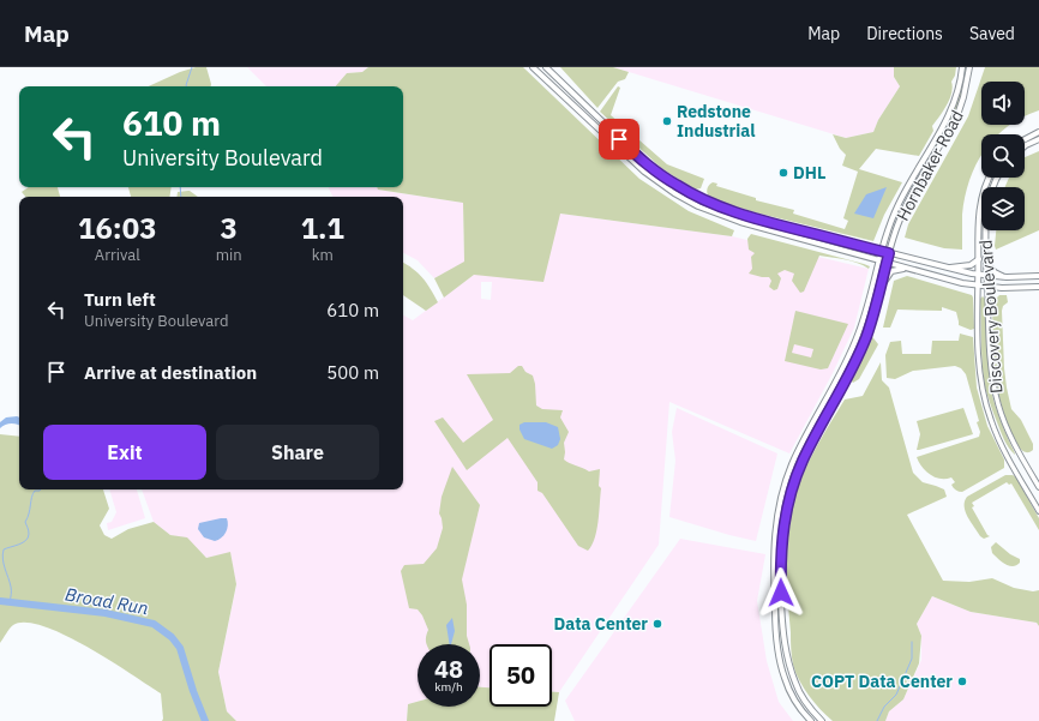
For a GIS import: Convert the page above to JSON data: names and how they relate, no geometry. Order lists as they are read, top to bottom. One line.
{"streets":{"main road":["Hornbaker Road","Discovery Boulevard"]},"water":["Broad Run"],"places":["Redstone Industrial","DHL","Data Center","COPT Data Center"],"page":{"header":"Map","nav":["Map","Directions","Saved"],"turn":["610 m","University Boulevard"],"eta":["16:03","Arrival","3","min","1.1","km"],"list":[{"name":"Turn left","note":"University Boulevard","value":"610 m"},{"name":"Arrive at destination","value":"500 m"}],"buttons":["Exit","Share"],"speed":"48 km/h","limit":"50"}}
